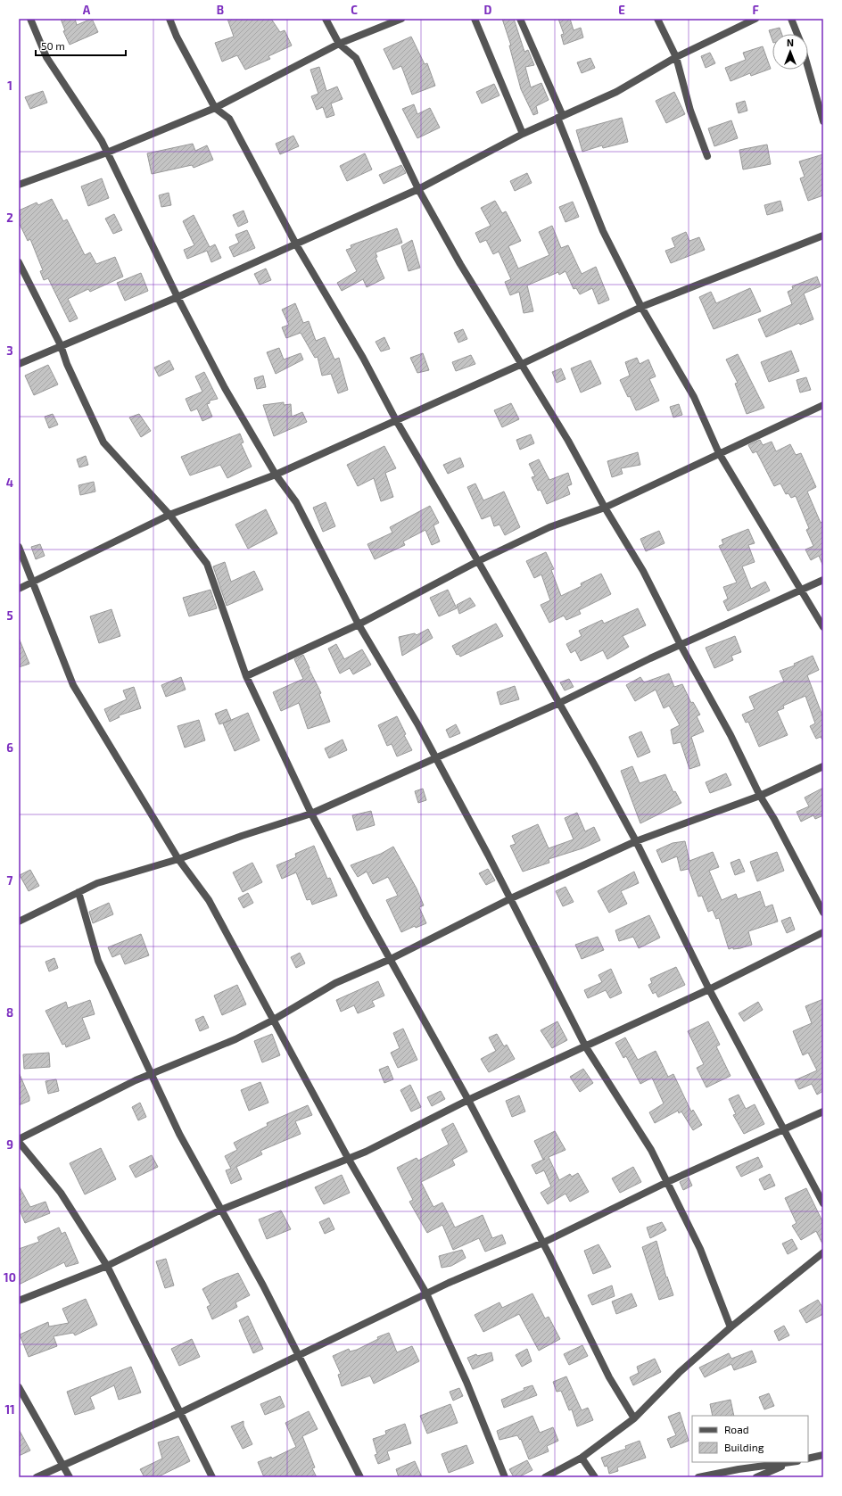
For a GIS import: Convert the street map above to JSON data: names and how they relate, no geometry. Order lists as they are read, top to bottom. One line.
{"legend":["Road","Building"],"scale_bar":"50 m","north":"top","grid":{"columns":["A","B","C","D","E","F"],"rows":["1","2","3","4","5","6","7","8","9","10","11"]}}
